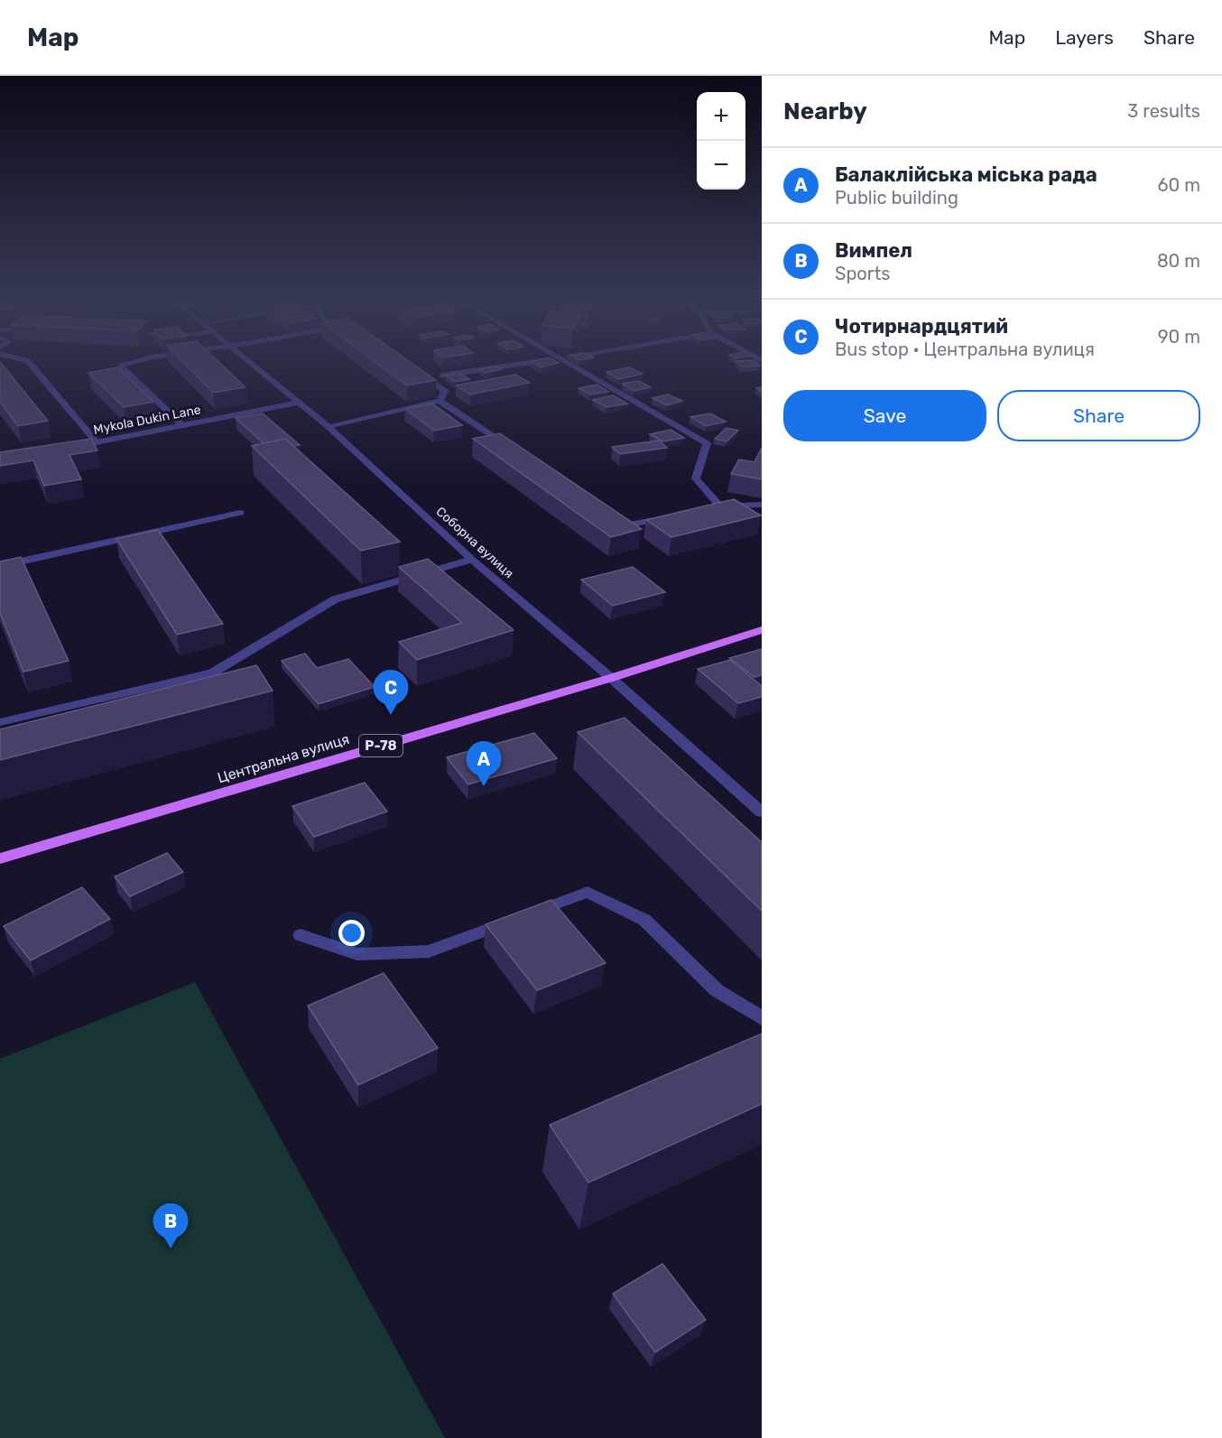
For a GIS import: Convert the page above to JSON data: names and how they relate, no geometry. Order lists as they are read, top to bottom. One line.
{"streets":{"main road":["Р-78","Центральна вулиця"],"street":["Mykola Dukin Lane","Соборна вулиця"]},"crossings":[["Mykola Dukin Lane","Соборна вулиця"],["Соборна вулиця","Центральна вулиця"]],"page":{"header":"Map","nav":["Map","Layers","Share"],"heading":["Nearby","3 results"],"map_buttons":["+","−"],"list":[{"mark":"A","name":"Балаклійська міська рада","note":"Public building","value":"60 m"},{"mark":"B","name":"Вимпел","note":"Sports","value":"80 m"},{"mark":"C","name":"Чотирнардцятий","note":"Bus stop · Центральна вулиця","value":"90 m"}],"buttons":["Save","Share"],"pins":["C","A","B"]}}
